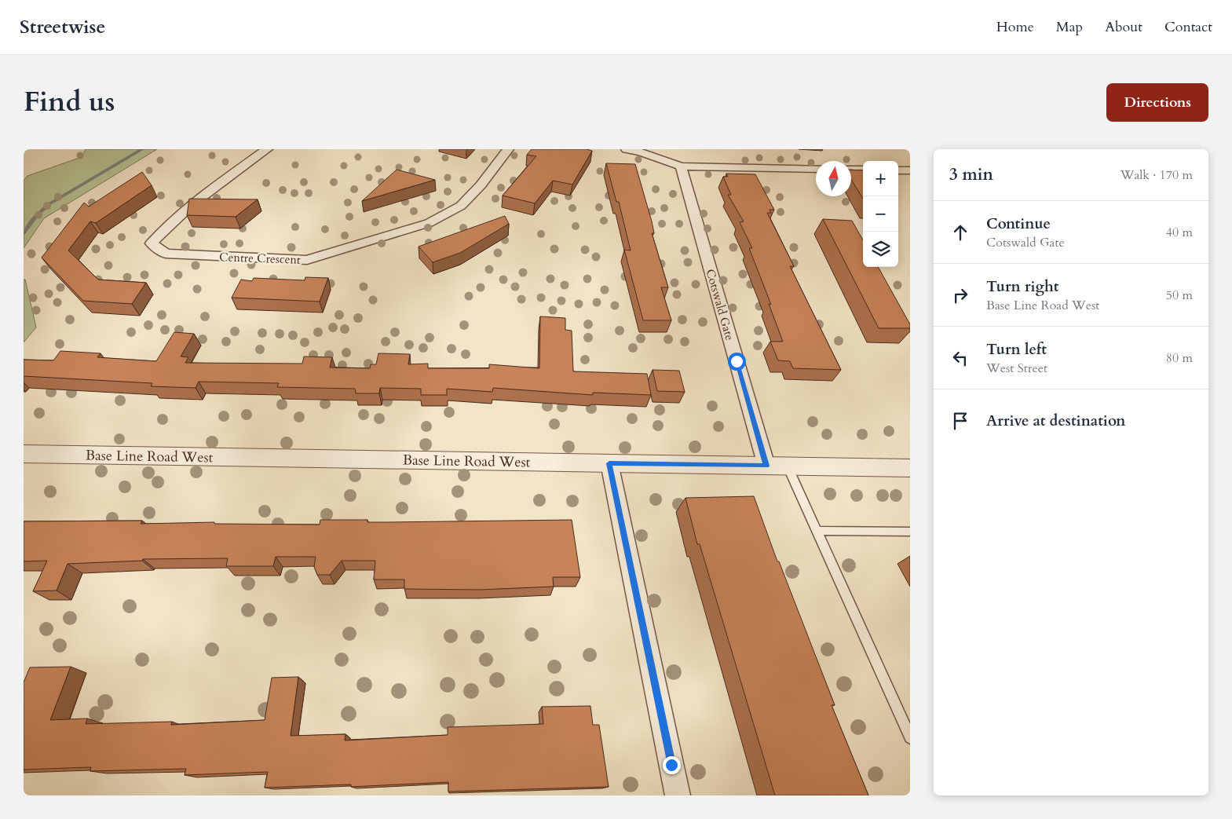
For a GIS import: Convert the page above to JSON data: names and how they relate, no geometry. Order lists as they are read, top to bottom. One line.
{"streets":{"street":["Centre Crescent","Cotswald Gate","Base Line Road West"]},"crossings":[["Cotswald Gate","Base Line Road West"]],"north":"top","page":{"header":"Streetwise","nav":["Home","Map","About","Contact"],"title":"Find us","buttons":"Directions","heading":["3 min","Walk · 170 m"],"map_buttons":["+","−"],"list":[["Continue","Cotswald Gate","40 m"],["Turn right","Base Line Road West","50 m"],["Turn left","West Street","80 m"],"Arrive at destination"]}}
